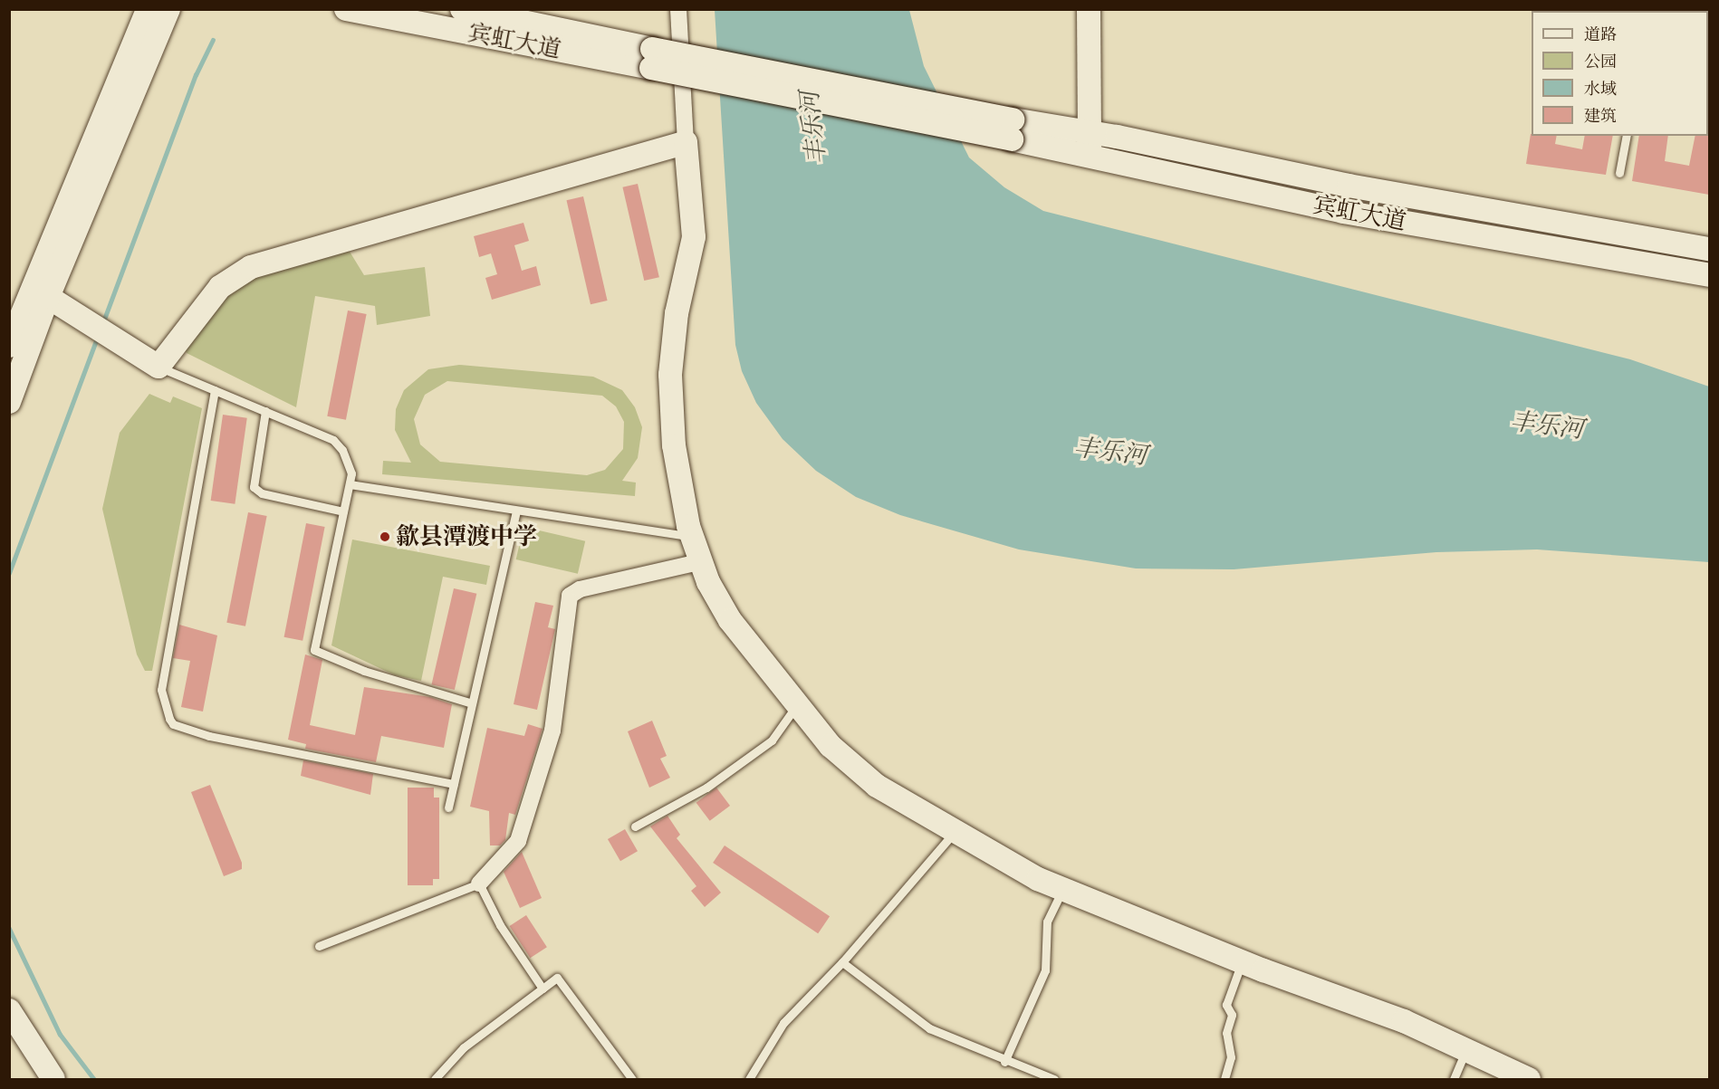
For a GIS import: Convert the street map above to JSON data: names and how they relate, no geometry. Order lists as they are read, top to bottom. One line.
{"streets":{"main road":["宾虹大道"]},"water":["丰乐河"],"places":["歙县潭渡中学"],"legend":["道路","公园","水域","建筑"]}
